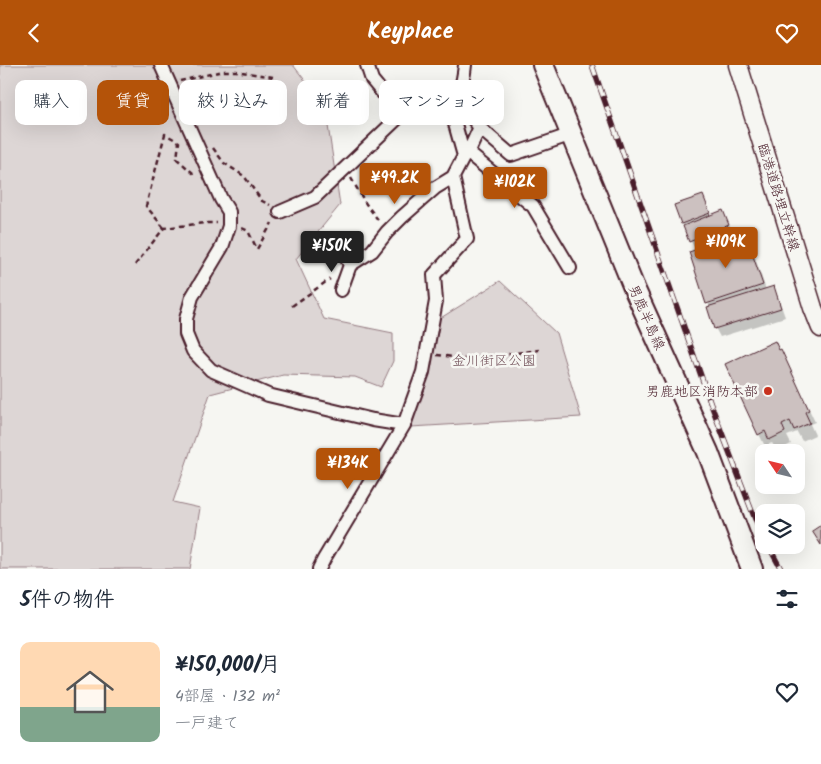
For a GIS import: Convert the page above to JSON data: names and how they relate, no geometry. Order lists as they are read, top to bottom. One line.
{"streets":{"main road":["男鹿半島線"],"street":["臨港道路埋立幹線"]},"parks":["金川街区公園"],"places":["男鹿地区消防本部"],"north":"top left","page":{"header":"Keyplace","chip":["購入","賃貸","絞り込み","新着","マンション"],"price":["¥99.2K","¥102K","¥109K","¥150K","¥134K"],"heading":"5件の物件","list":[{"name":"¥150,000/月","note":"4部屋 · 132 m² · 一戸建て"}]}}
